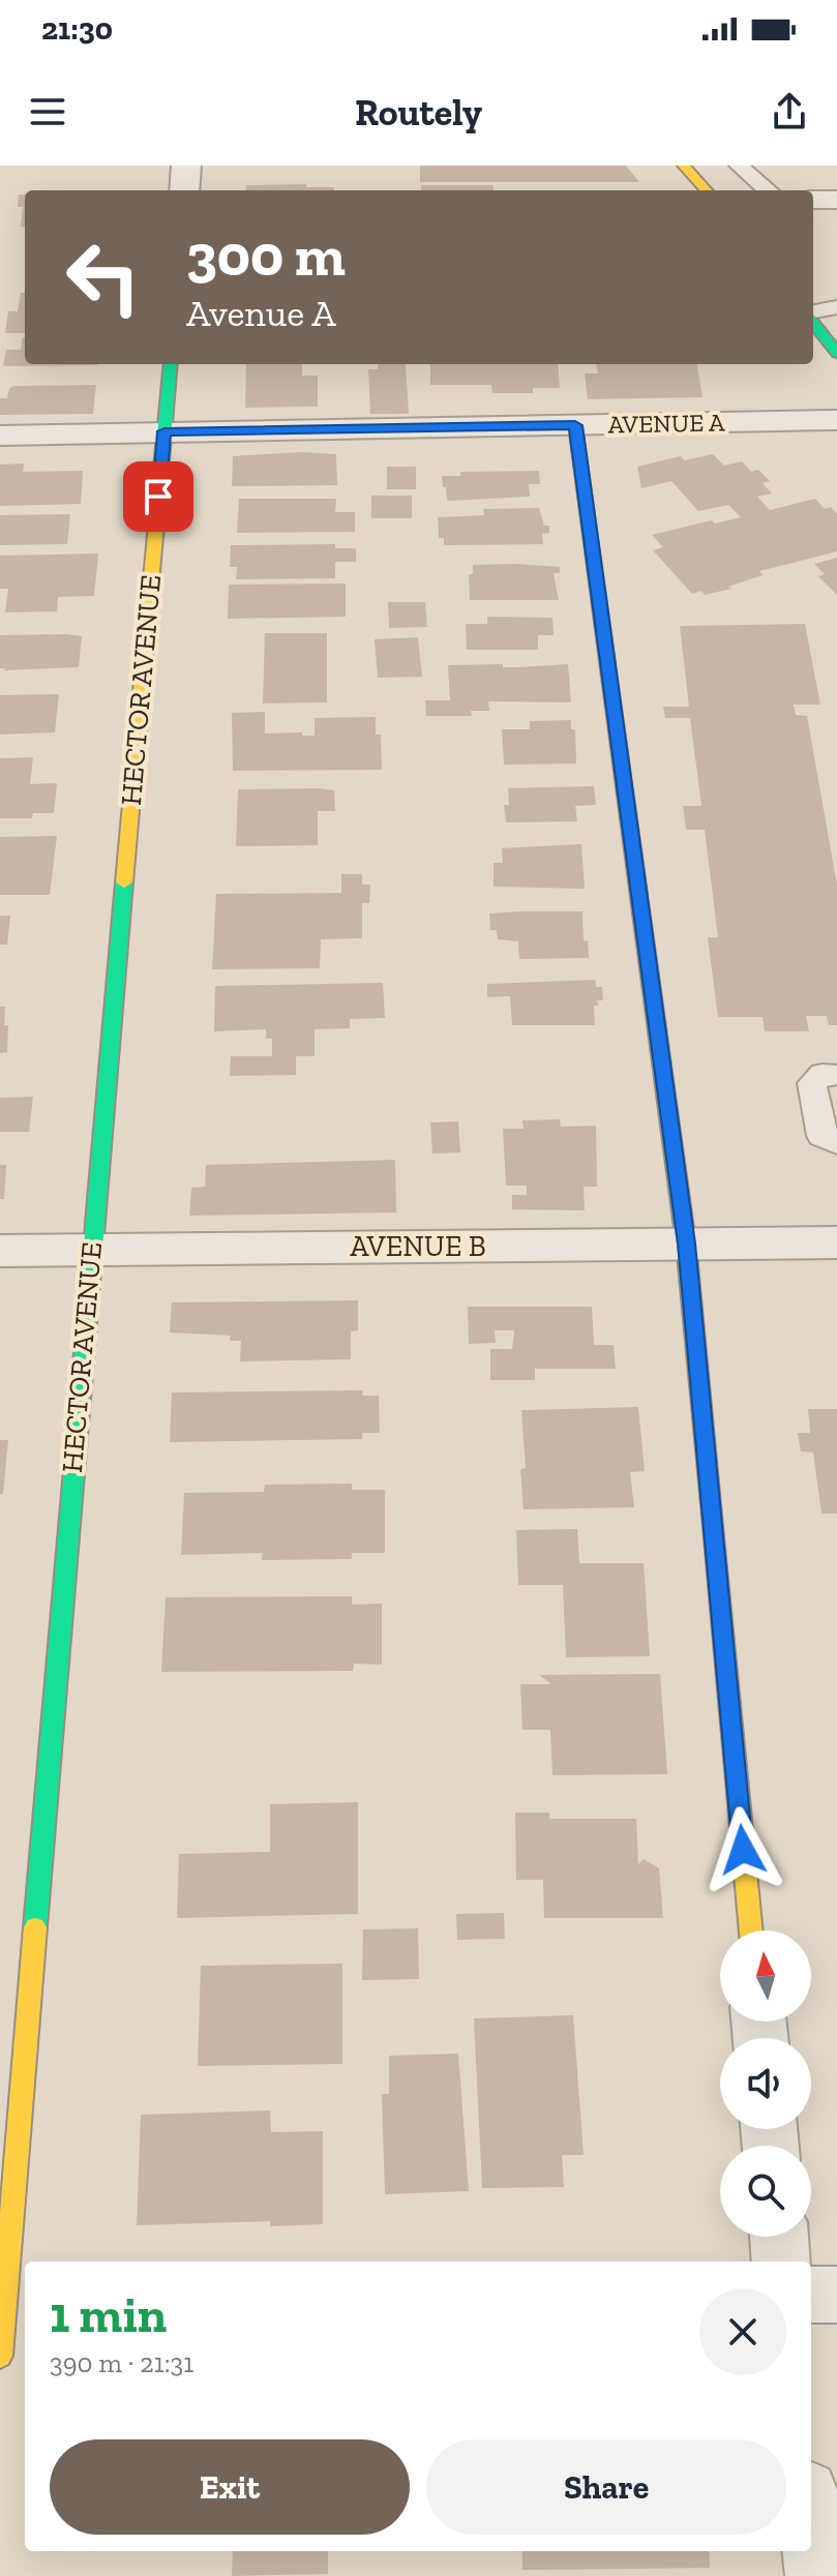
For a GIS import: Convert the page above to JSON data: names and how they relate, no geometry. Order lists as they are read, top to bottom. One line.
{"streets":{"street":["AVENUE A","HECTOR AVENUE","AVENUE B"]},"crossings":[["AVENUE A","HECTOR AVENUE"],["HECTOR AVENUE","AVENUE B"]],"north":"top","page":{"status":"21:30","header":"Routely","turn":["300 m","Avenue A"],"heading":["1 min","390 m · 21:31"],"buttons":["Exit","Share"]}}
